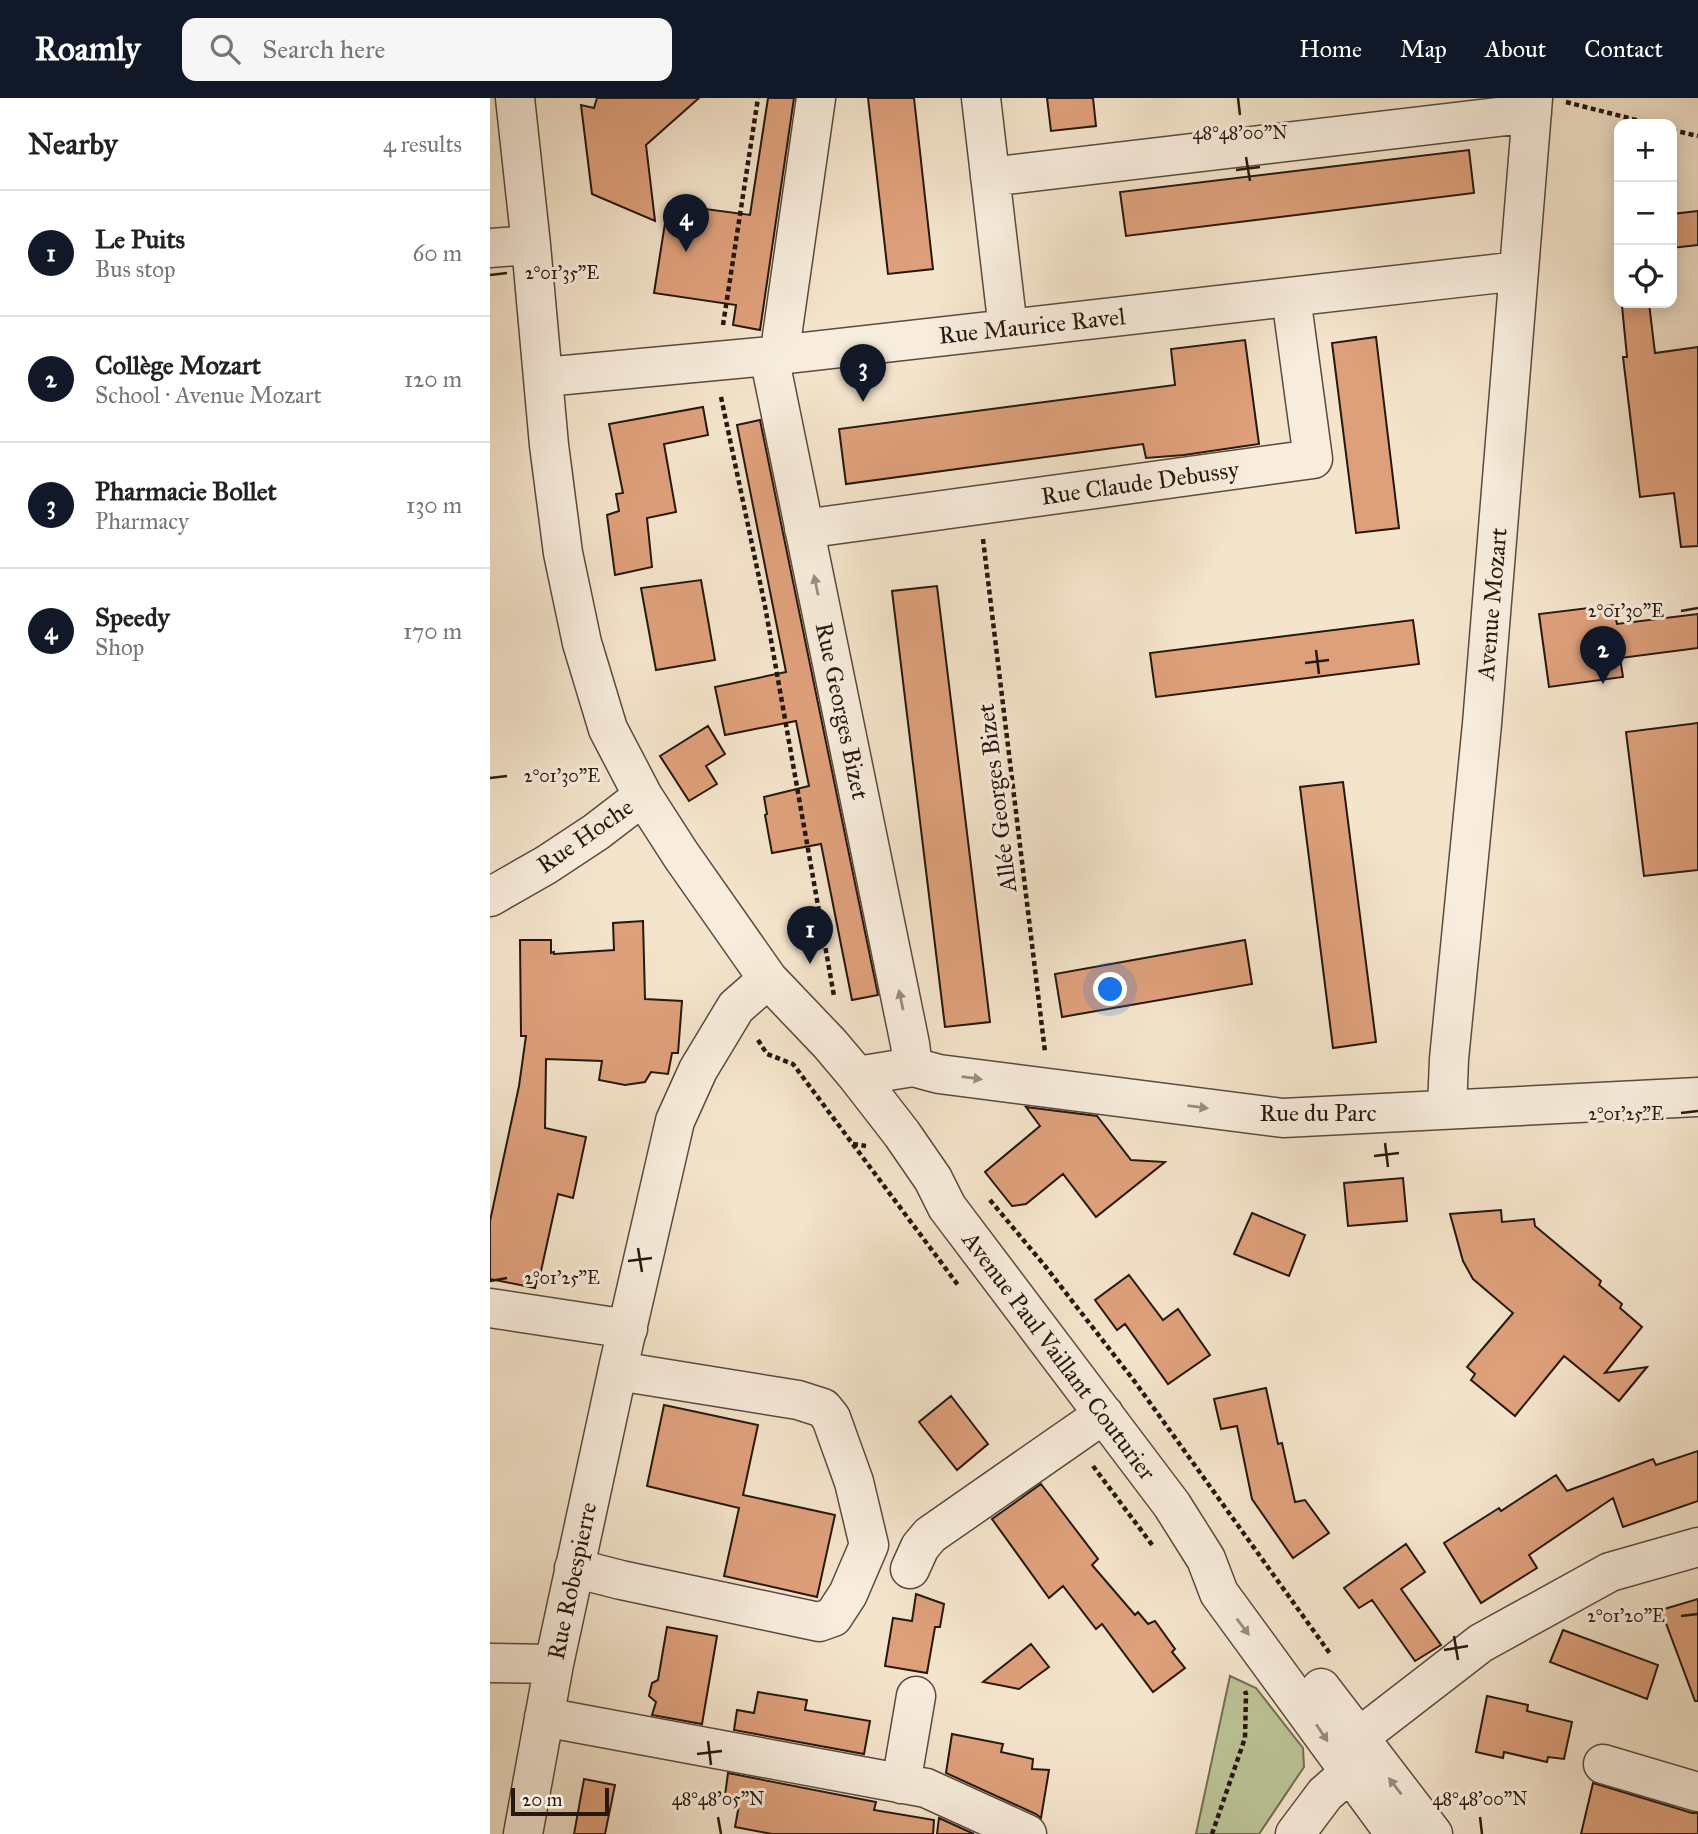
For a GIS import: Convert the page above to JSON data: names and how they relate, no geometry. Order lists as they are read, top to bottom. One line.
{"streets":{"street":["Rue Maurice Ravel","Rue Claude Debussy","Avenue Mozart","Rue Georges Bizet","Rue Hoche","Rue du Parc","Avenue Paul Vaillant Couturier","Rue Robespierre"],"path":["Allée Georges Bizet"]},"crossings":[["Rue Maurice Ravel","Rue Claude Debussy"],["Rue Maurice Ravel","Avenue Mozart"],["Rue Maurice Ravel","Rue Georges Bizet"],["Rue Maurice Ravel","Avenue Paul Vaillant Couturier"],["Rue Claude Debussy","Rue Georges Bizet"],["Rue Claude Debussy","Allée Georges Bizet"],["Avenue Mozart","Rue du Parc"],["Rue Georges Bizet","Rue du Parc"],["Allée Georges Bizet","Rue du Parc"],["Rue Hoche","Avenue Paul Vaillant Couturier"],["Rue du Parc","Avenue Paul Vaillant Couturier"],["Avenue Paul Vaillant Couturier","Rue Robespierre"]],"one_way":["Rue Georges Bizet","Rue du Parc"],"scale_bar":"20 m","page":{"header":"Roamly","search":"Search here","nav":["Home","Map","About","Contact"],"heading":["Nearby","4 results"],"map_buttons":["+","−"],"list":[{"mark":"1","name":"Le Puits","note":"Bus stop","value":"60 m"},{"mark":"2","name":"Collège Mozart","note":"School · Avenue Mozart","value":"120 m"},{"mark":"3","name":"Pharmacie Bollet","note":"Pharmacy","value":"130 m"},{"mark":"4","name":"Speedy","note":"Shop","value":"170 m"}],"pins":["4","3","2","1"],"scale":"20 m"},"coordinates":["48°48'00\"N","2°01'35\"E","2°01'30\"E","2°01'25\"E","2°01'20\"E","48°48'05\"N"]}
